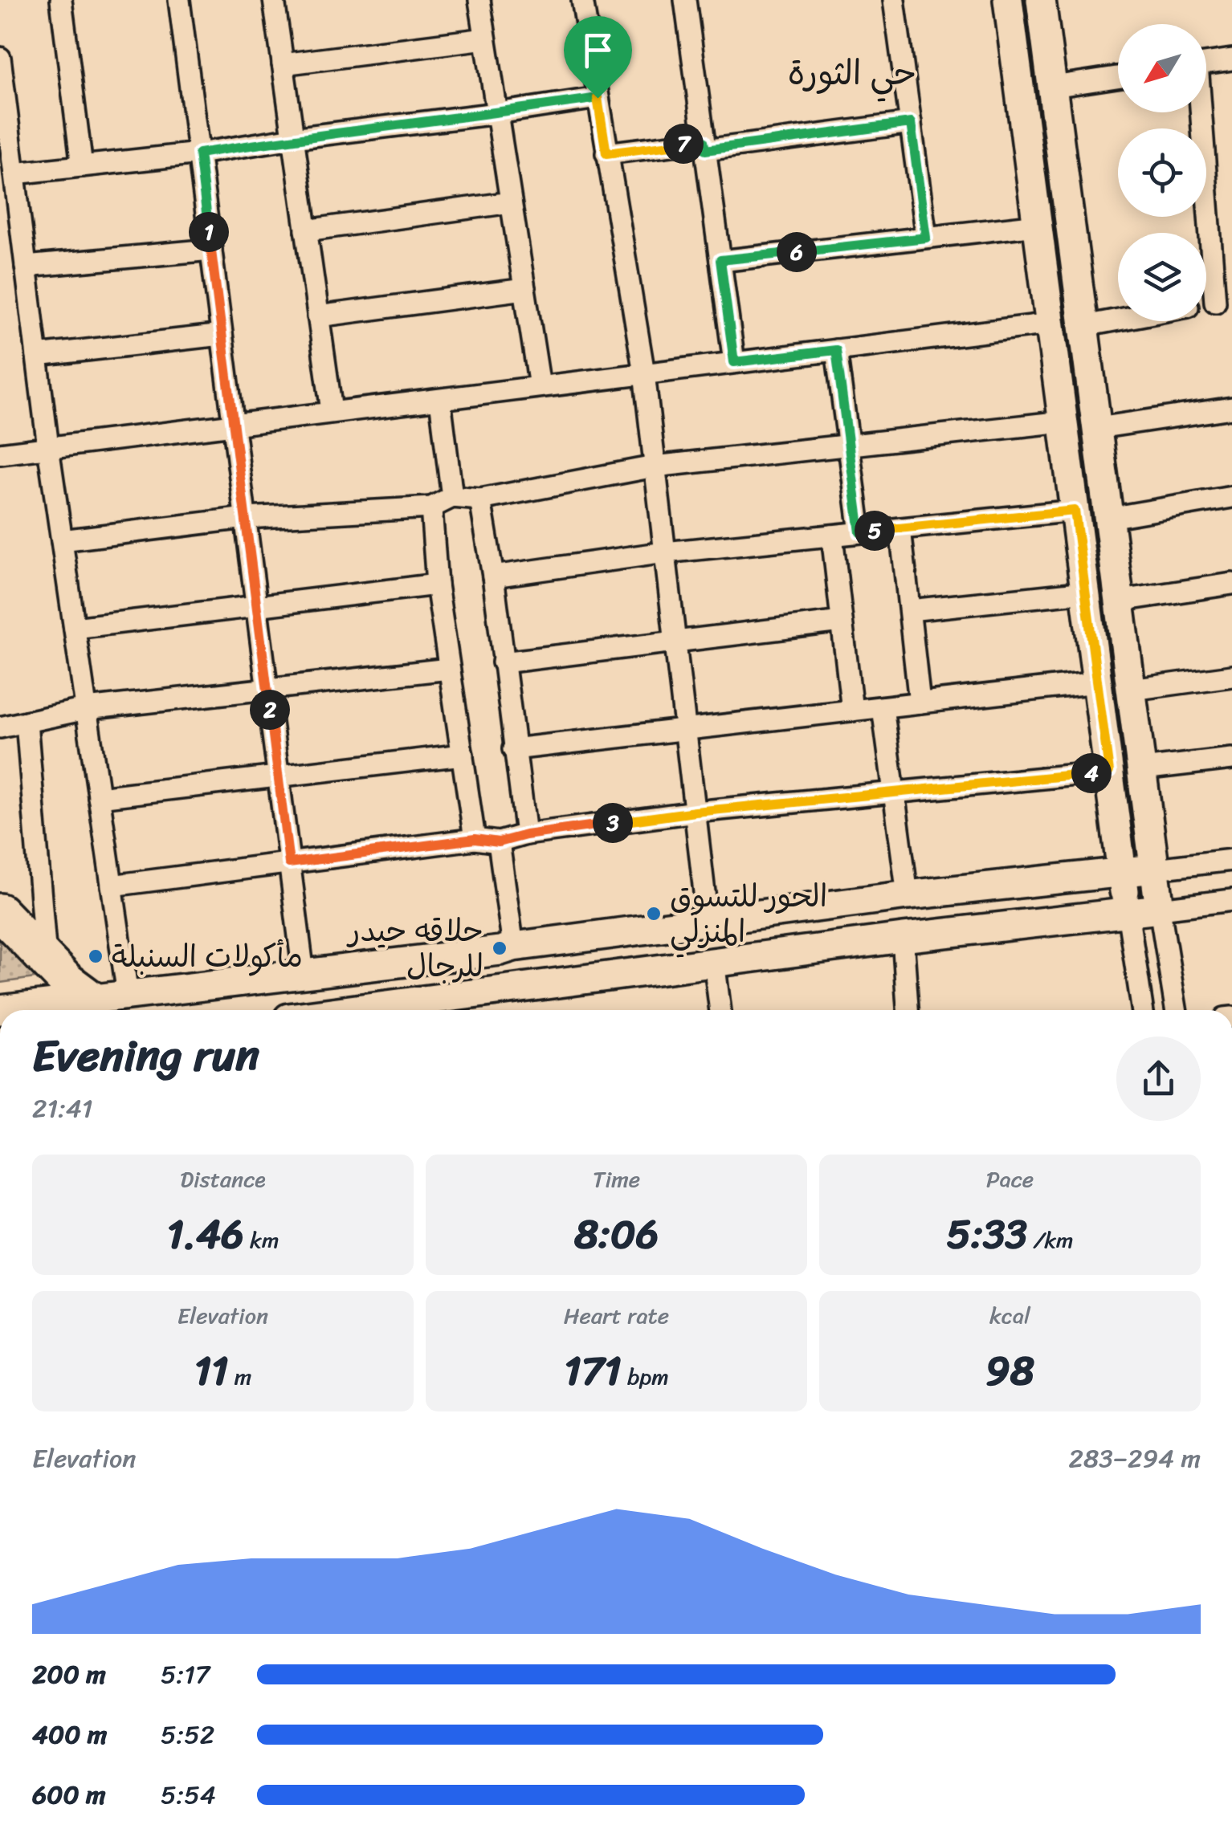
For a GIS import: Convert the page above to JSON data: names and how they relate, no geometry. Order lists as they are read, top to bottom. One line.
{"districts":["حي الثورة"],"places":["الحور للتسوق المنزلي","حلاقه حيدر للرجال","مأكولات السنبلة"],"north":"bottom left","page":{"pins":["7","1","6","5","2","4","3"],"heading":["Evening run","21:41"],"stats":[["Distance","1.46 km"],["Time","8:06"],["Pace","5:33 /km"],["Elevation","11 m"],["Heart rate","171 bpm"],["kcal","98"]],"chart":["Elevation","283–294 m"],"list":[{"name":"200 m","note":"5:17"},{"name":"400 m","note":"5:52"},{"name":"600 m","note":"5:54"}]}}
